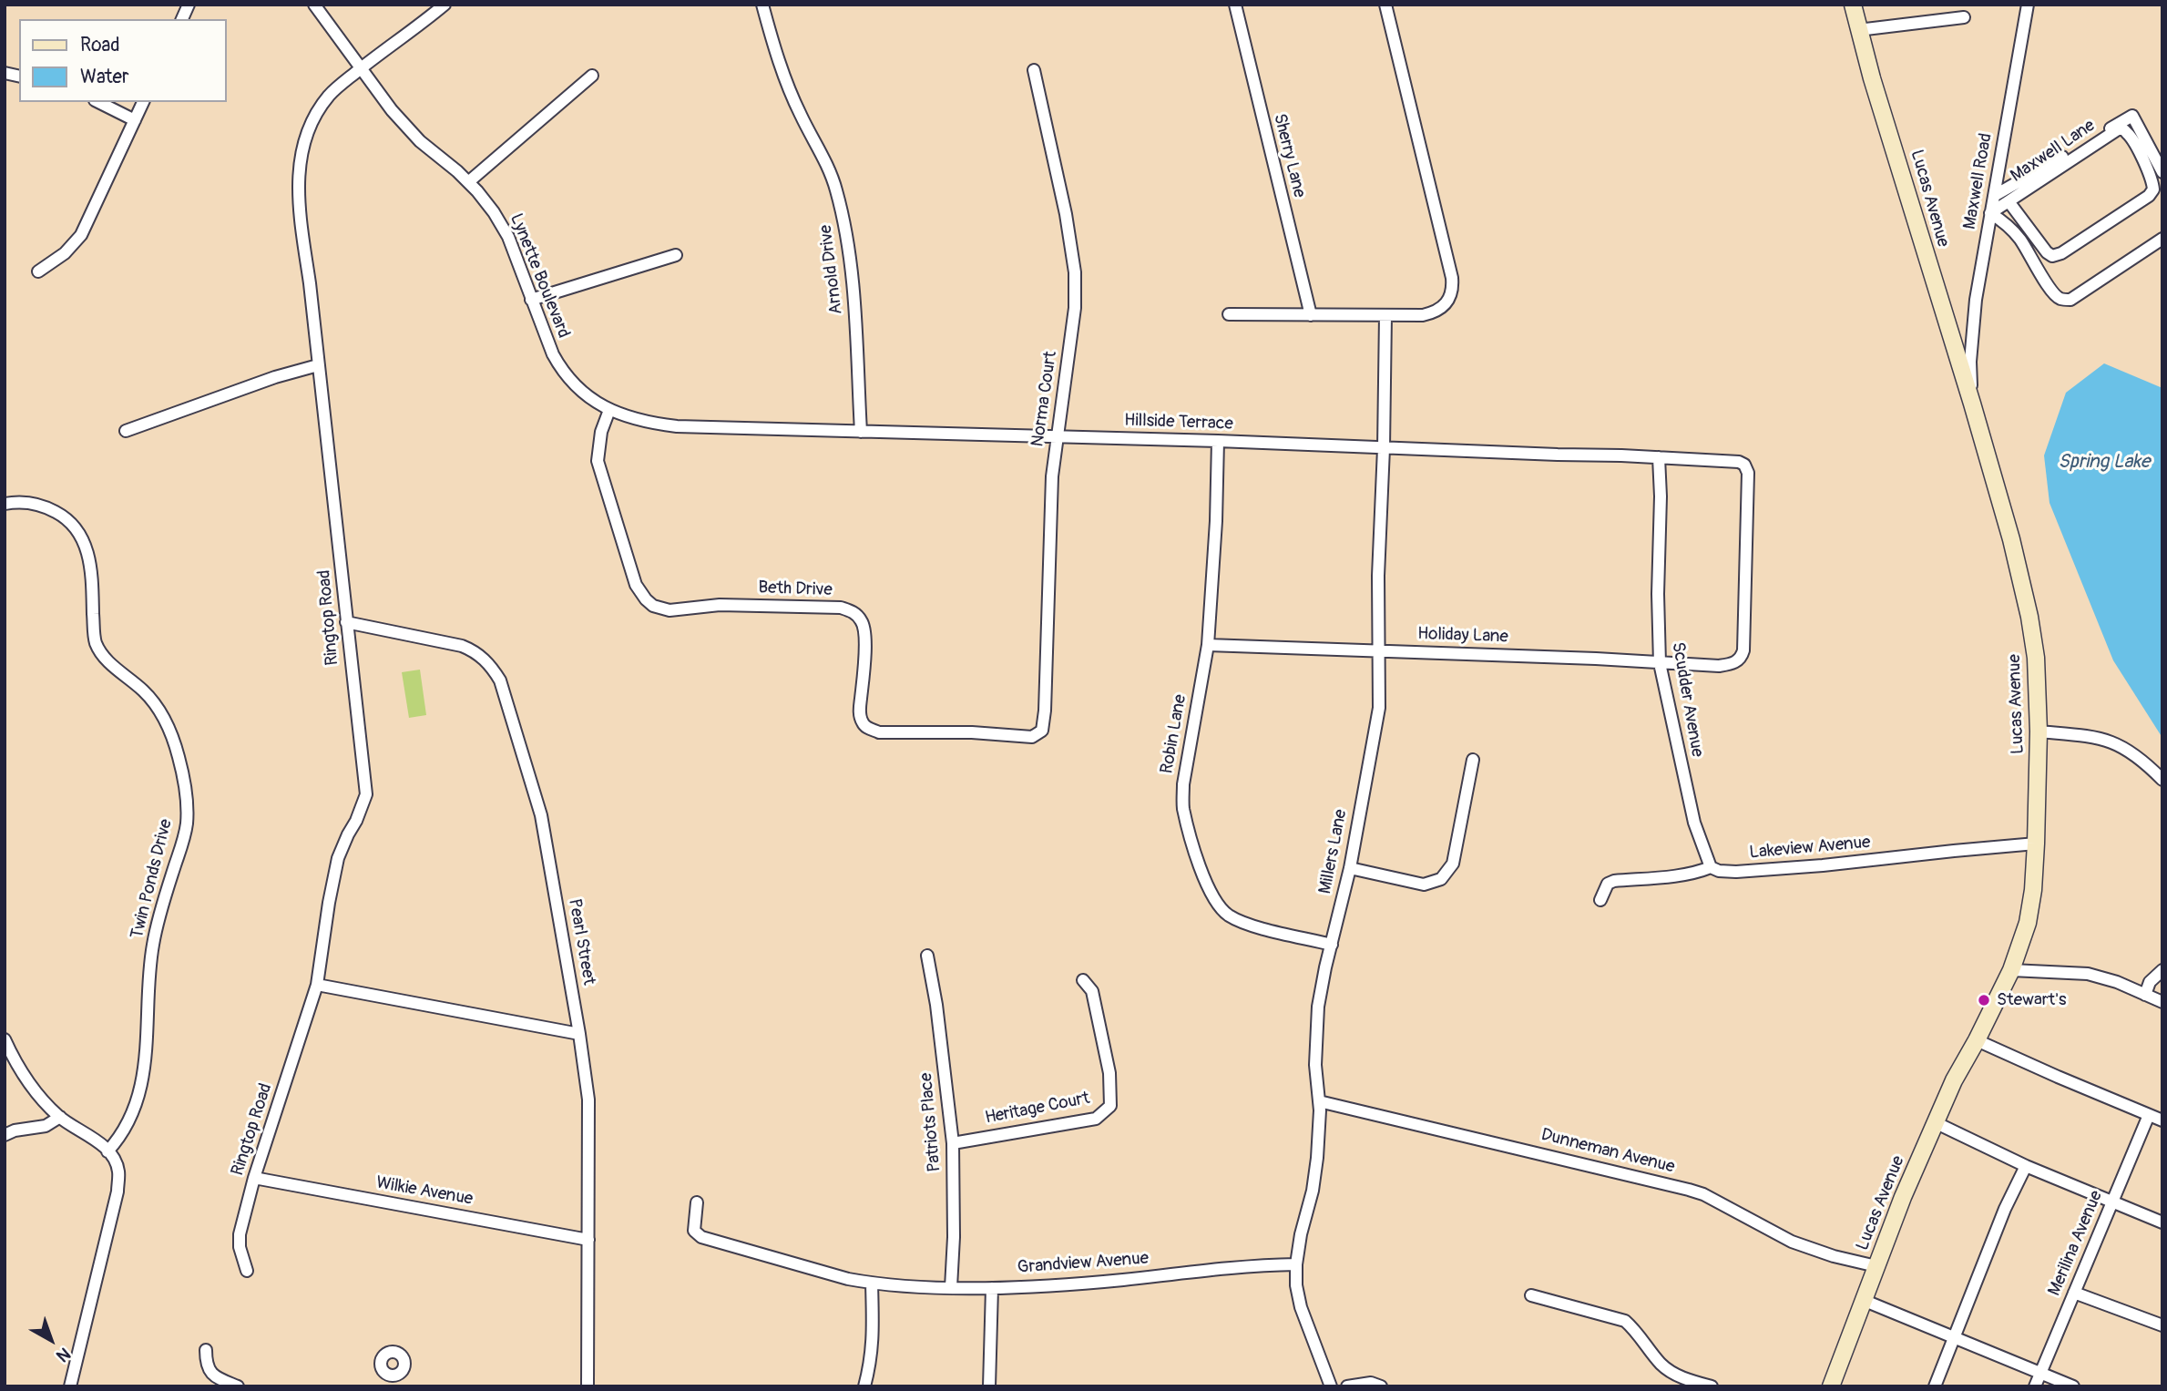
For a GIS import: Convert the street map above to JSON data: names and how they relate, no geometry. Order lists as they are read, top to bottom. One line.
{"streets":{"street":["Maxwell Lane","Sherry Lane","Maxwell Road","Lucas Avenue","Arnold Drive","Lynette Boulevard","Norma Court","Hillside Terrace","Beth Drive","Ringtop Road","Holiday Lane","Scudder Avenue","Robin Lane","Lakeview Avenue","Millers Lane","Twin Ponds Drive","Pearl Street","Heritage Court","Patriots Place","Dunneman Avenue","Wilkie Avenue","Merilina Avenue","Grandview Avenue"]},"crossings":[["Maxwell Lane","Maxwell Road"],["Maxwell Road","Lucas Avenue"],["Lucas Avenue","Lakeview Avenue"],["Lucas Avenue","Dunneman Avenue"],["Arnold Drive","Hillside Terrace"],["Lynette Boulevard","Hillside Terrace"],["Lynette Boulevard","Beth Drive"],["Lynette Boulevard","Ringtop Road"],["Norma Court","Hillside Terrace"],["Norma Court","Beth Drive"],["Hillside Terrace","Beth Drive"],["Hillside Terrace","Holiday Lane"],["Hillside Terrace","Scudder Avenue"],["Hillside Terrace","Robin Lane"],["Hillside Terrace","Millers Lane"],["Ringtop Road","Pearl Street"],["Ringtop Road","Wilkie Avenue"],["Holiday Lane","Scudder Avenue"],["Holiday Lane","Robin Lane"],["Holiday Lane","Millers Lane"],["Scudder Avenue","Lakeview Avenue"],["Robin Lane","Millers Lane"],["Millers Lane","Dunneman Avenue"],["Millers Lane","Grandview Avenue"],["Pearl Street","Wilkie Avenue"],["Heritage Court","Patriots Place"],["Patriots Place","Grandview Avenue"]],"water":["Spring Lake"],"places":["Stewart's"],"legend":["Road","Water"],"north":"bottom right"}
